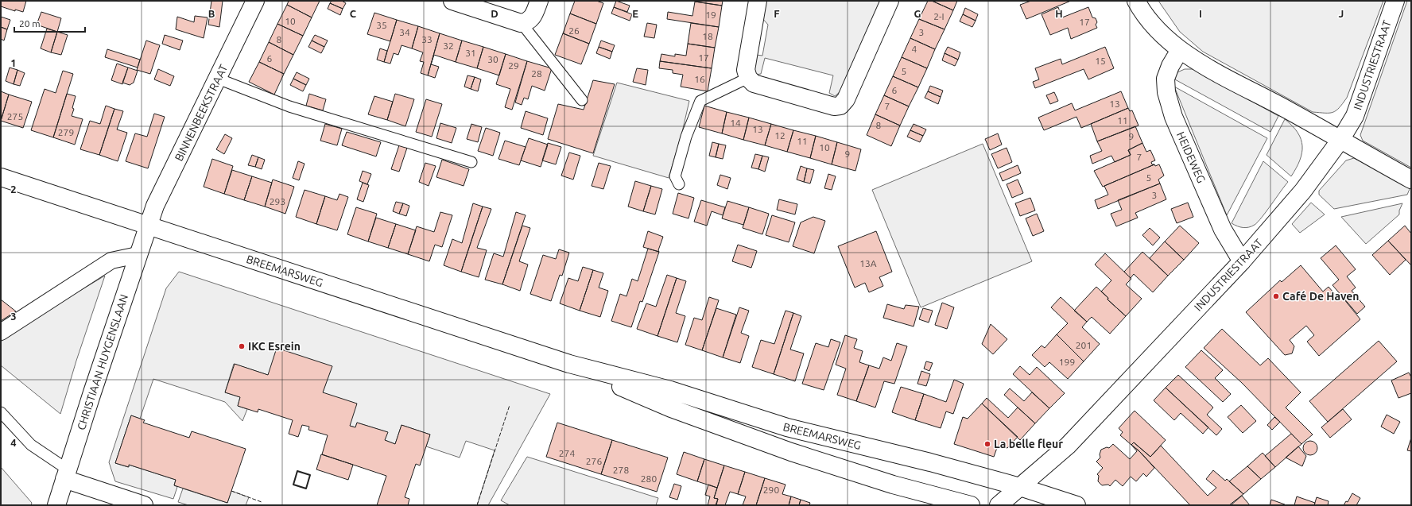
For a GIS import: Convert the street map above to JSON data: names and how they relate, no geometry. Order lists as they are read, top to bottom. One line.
{"streets":{"street":["INDUSTRIESTRAAT","BINNENBEEKSTRAAT","HEIDEWEG","BREEMARSWEG","CHRISTIAAN HUYGENSLAAN"]},"crossings":[["INDUSTRIESTRAAT","HEIDEWEG"],["INDUSTRIESTRAAT","BREEMARSWEG"],["BINNENBEEKSTRAAT","BREEMARSWEG"],["BINNENBEEKSTRAAT","CHRISTIAAN HUYGENSLAAN"],["BREEMARSWEG","CHRISTIAAN HUYGENSLAAN"]],"places":["Café De Haven","IKC Esrein","La belle fleur"],"house_numbers":["19","2-I","10","17","35","26","34","3","18","8","33","32","4","31","17","6","30","15","29","5","28","16","6","13","7","275","11","14","8","13","279","12","9","11","10","9","7","5","3","293","13A","201","199","274","276","278","280","290"],"scale_bar":"20 m","grid":{"columns":["B","C","D","E","F","G","H","I","J"],"rows":["1","2","3","4"]}}
